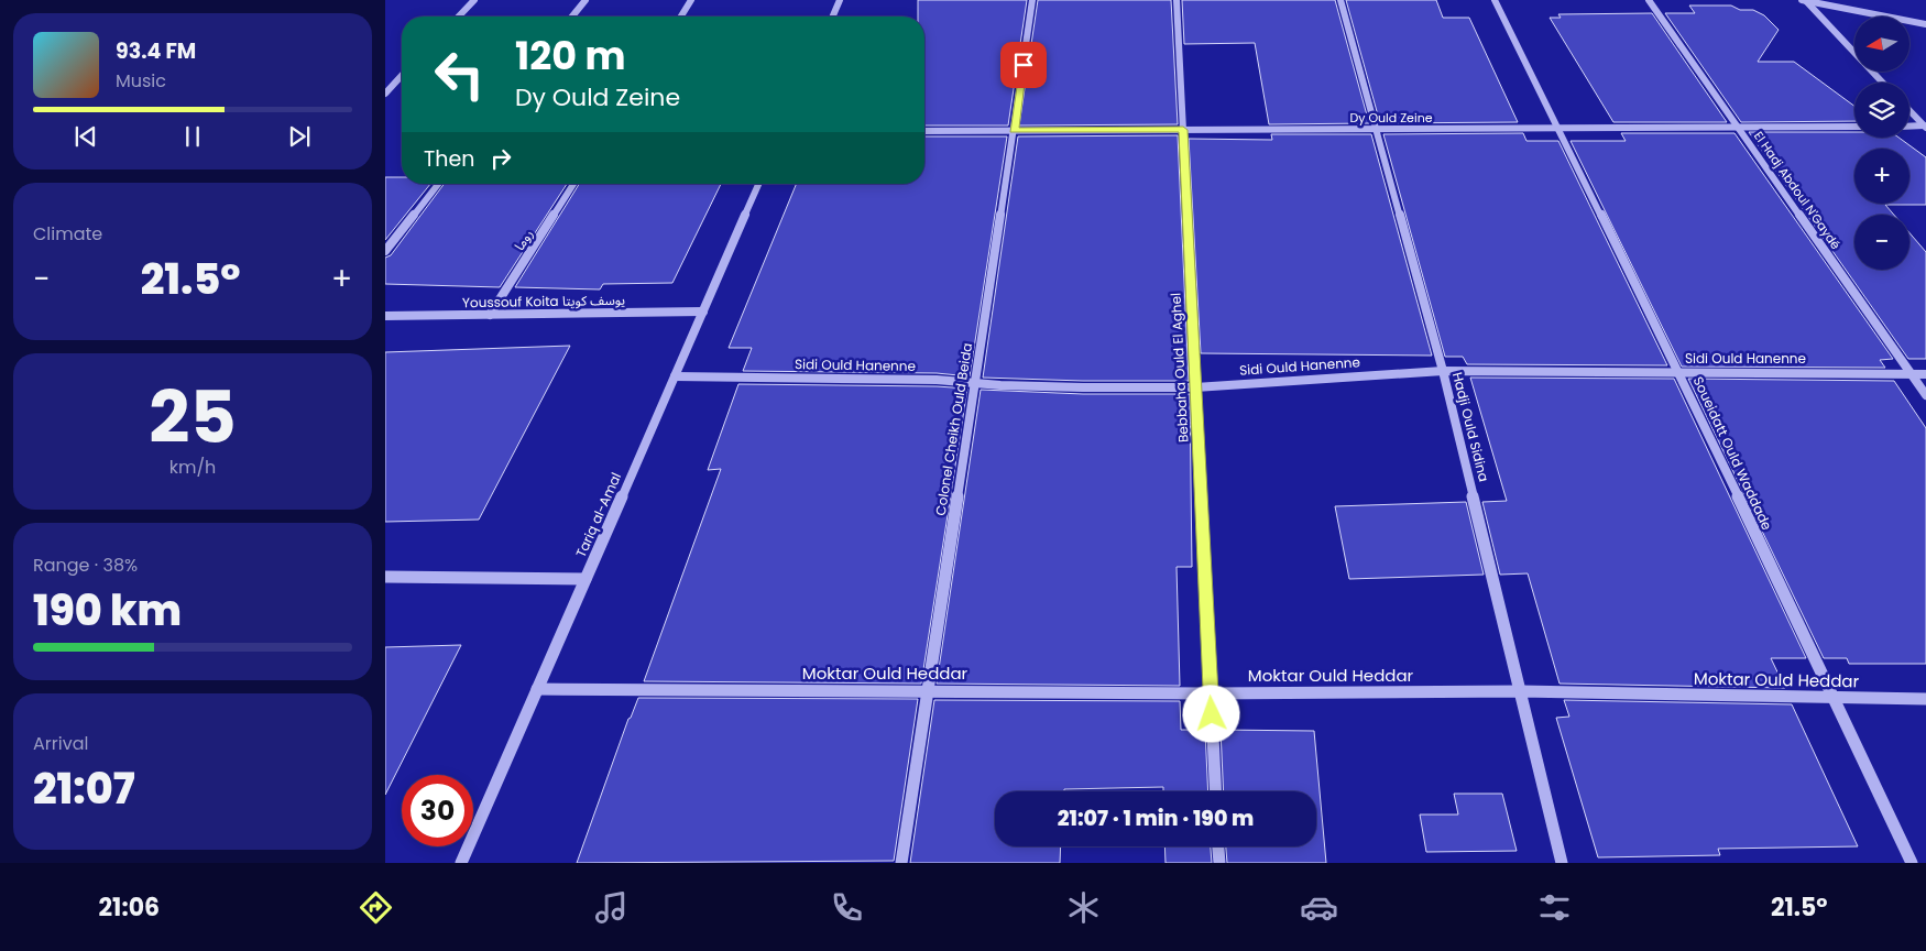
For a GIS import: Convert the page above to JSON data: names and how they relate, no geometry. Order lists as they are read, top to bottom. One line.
{"streets":{"street":["Dy Ould Zeine","El Hadj Abdoul N'Gaydé","روما","Youssouf Koita يوسف كويتا","Sidi Ould Hanenne","Bebbaha Ould El Aghel","Hadji Ould Sidina","Colonel Cheikh Ould Beida","Soueidatt Ould Waddade","Tariq al-Amal","Moktar Ould Heddar"]},"crossings":[["Dy Ould Zeine","El Hadj Abdoul N'Gaydé"],["Dy Ould Zeine","Bebbaha Ould El Aghel"],["Dy Ould Zeine","Hadji Ould Sidina"],["Dy Ould Zeine","Colonel Cheikh Ould Beida"],["Dy Ould Zeine","Soueidatt Ould Waddade"],["El Hadj Abdoul N'Gaydé","Sidi Ould Hanenne"],["روما","Youssouf Koita يوسف كويتا"],["Youssouf Koita يوسف كويتا","Tariq al-Amal"],["Sidi Ould Hanenne","Bebbaha Ould El Aghel"],["Sidi Ould Hanenne","Hadji Ould Sidina"],["Sidi Ould Hanenne","Colonel Cheikh Ould Beida"],["Sidi Ould Hanenne","Soueidatt Ould Waddade"],["Sidi Ould Hanenne","Tariq al-Amal"],["Bebbaha Ould El Aghel","Moktar Ould Heddar"],["Hadji Ould Sidina","Moktar Ould Heddar"],["Colonel Cheikh Ould Beida","Moktar Ould Heddar"],["Soueidatt Ould Waddade","Moktar Ould Heddar"],["Tariq al-Amal","Moktar Ould Heddar"]],"north":"left","page":{"map_buttons":["+","−"],"turn":["120 m","Dy Ould Zeine"],"song":["93.4 FM","Music"],"then":"Then","tile":["Climate",["25","km/h"],["Range · 38%","190 km"],["Arrival","21:07"]],"heat":["−","21.5°","+"],"limit":"30","trip":"21:07 · 1 min · 190 m","tabs":["21:06","21.5°"]}}
